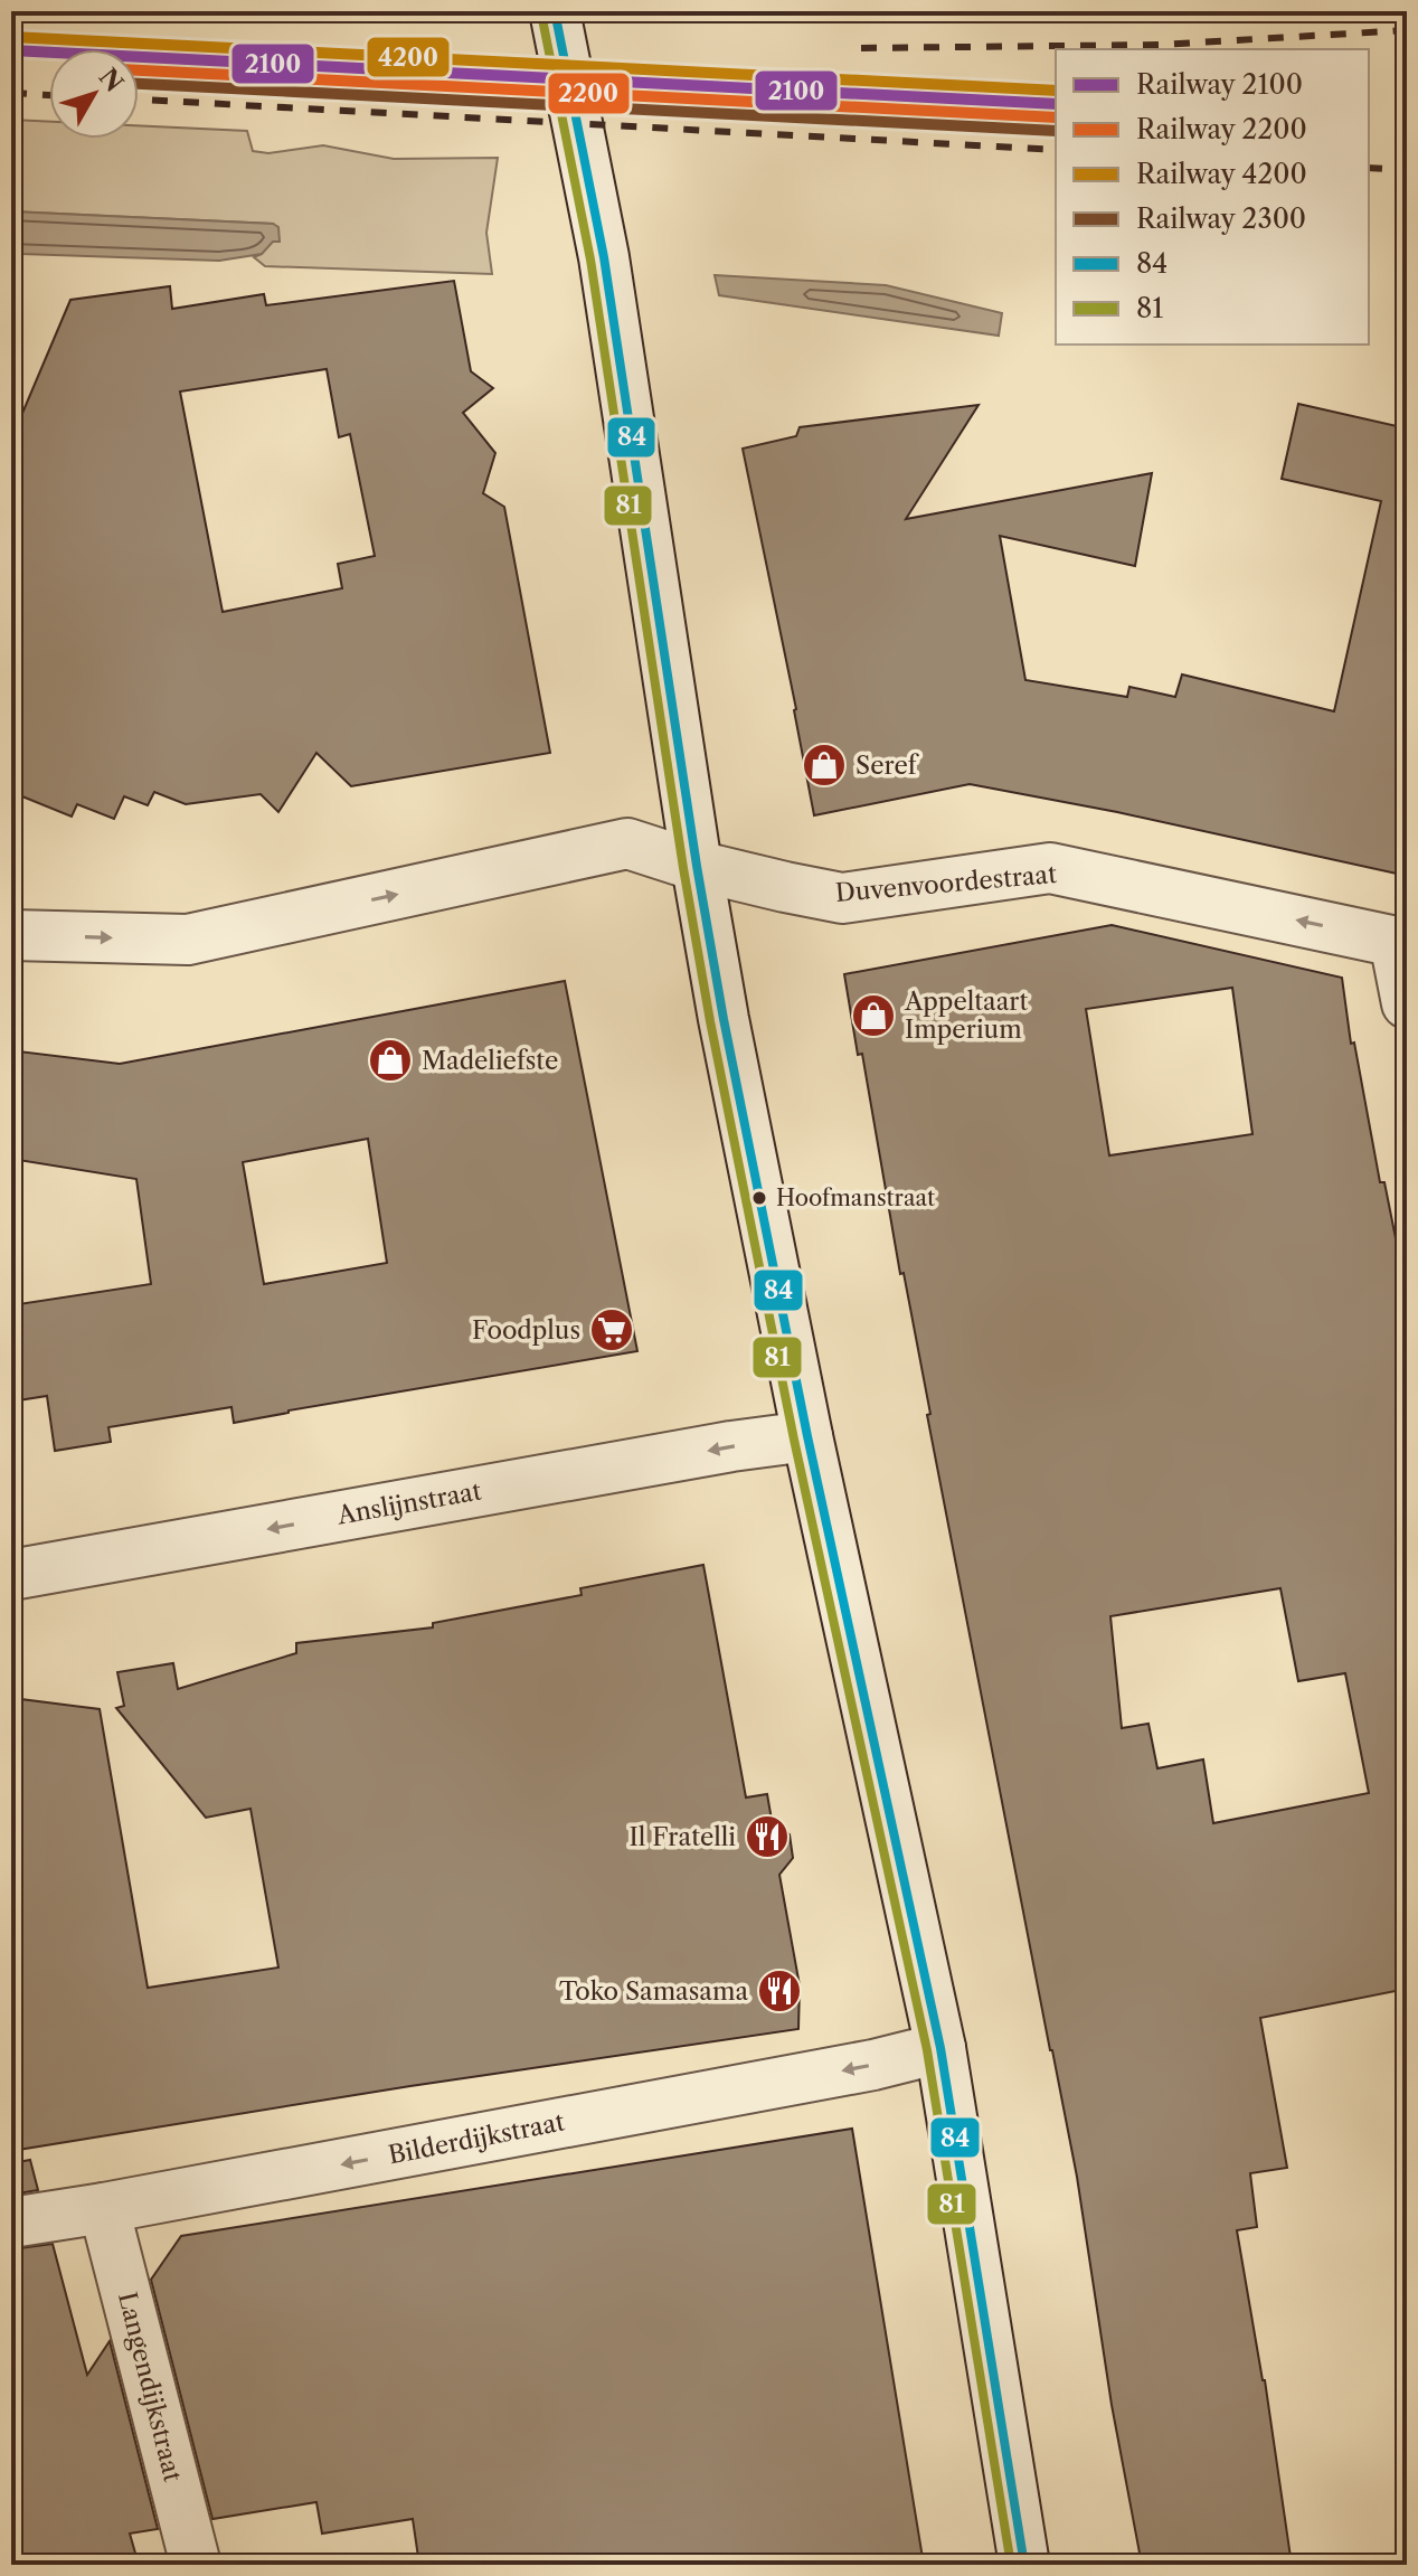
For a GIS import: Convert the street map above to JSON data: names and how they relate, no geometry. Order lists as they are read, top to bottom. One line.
{"streets":{"street":["Duvenvoordestraat","Anslijnstraat","Bilderdijkstraat","Langendijkstraat"]},"crossings":[["Bilderdijkstraat","Langendijkstraat"]],"one_way":["Duvenvoordestraat","Anslijnstraat","Bilderdijkstraat"],"places":{"shop":["Seref","Appeltaart Imperium","Madeliefste"],"other":["Hoofmanstraat"],"supermarket":["Foodplus"],"restaurant":["Il Fratelli","Toko Samasama"]},"lines":["transit line 84","transit line 81","rail line 4200","rail line 2100","rail line 2200","rail line 2300"],"legend":["Railway 2100","Railway 2200","Railway 4200","Railway 2300","84","81"],"north":"top right"}
